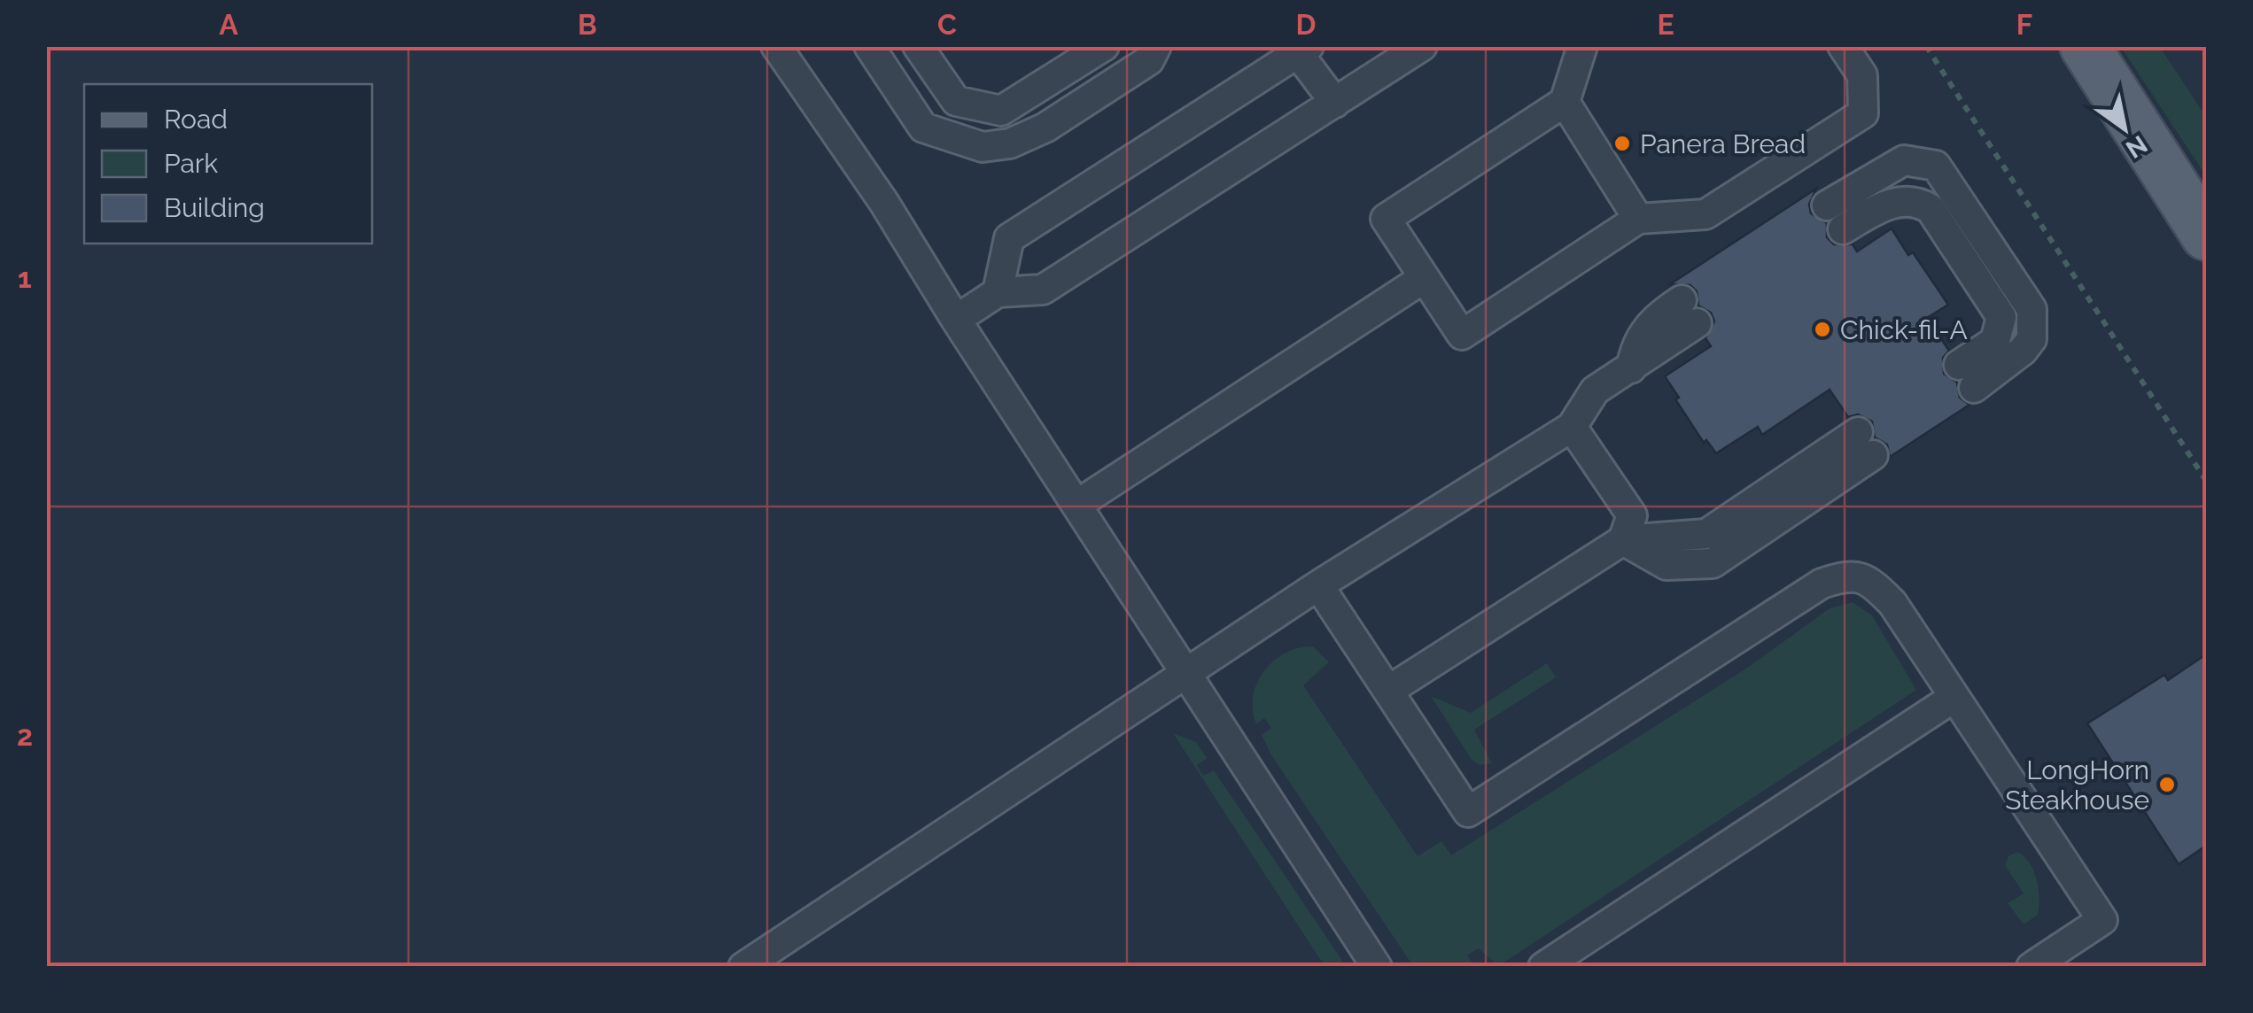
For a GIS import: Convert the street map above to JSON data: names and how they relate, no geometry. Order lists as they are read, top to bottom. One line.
{"places":["Panera Bread","Chick-fil-A","LongHorn Steakhouse"],"legend":["Road","Park","Building"],"north":"bottom right","grid":{"columns":["A","B","C","D","E","F"],"rows":["1","2"]}}
